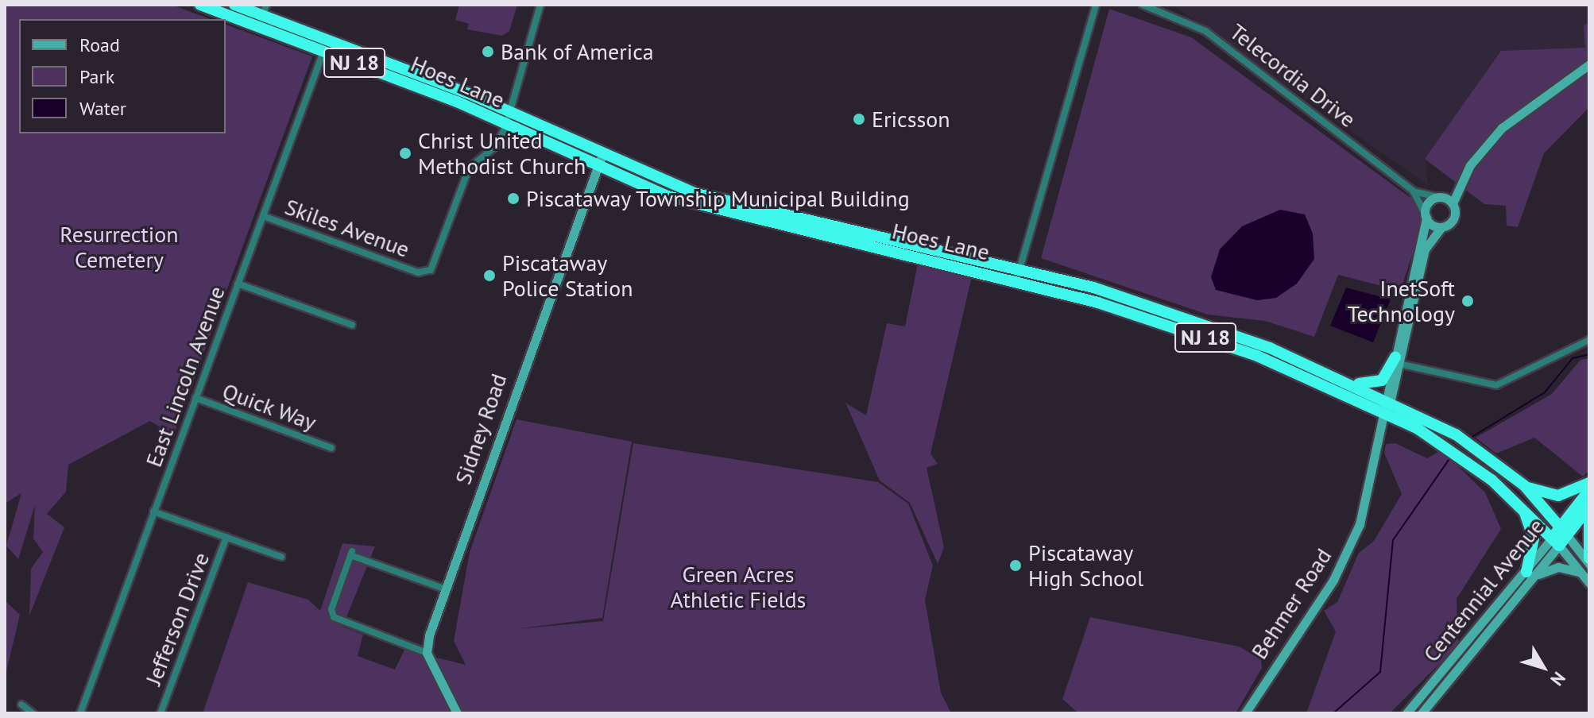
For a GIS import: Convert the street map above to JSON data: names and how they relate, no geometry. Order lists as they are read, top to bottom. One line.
{"streets":{"highway":["NJ 18","Hoes Lane","Centennial Avenue"],"street":["Telecordia Drive","Skiles Avenue","East Lincoln Avenue","Quick Way","Sidney Road","Behmer Road","Jefferson Drive"]},"crossings":[["NJ 18","Hoes Lane"],["NJ 18","Centennial Avenue"],["NJ 18","Behmer Road"],["Hoes Lane","Skiles Avenue"],["Hoes Lane","East Lincoln Avenue"],["Hoes Lane","Sidney Road"],["Hoes Lane","Behmer Road"],["Skiles Avenue","East Lincoln Avenue"],["East Lincoln Avenue","Quick Way"]],"parks":["Resurrection Cemetery","Green Acres Athletic Fields"],"places":["Bank of America","Ericsson","Christ United Methodist Church","Piscataway Township Municipal Building","Piscataway Police Station","InetSoft Technology","Piscataway High School"],"legend":["Road","Park","Water"],"north":"bottom right"}
